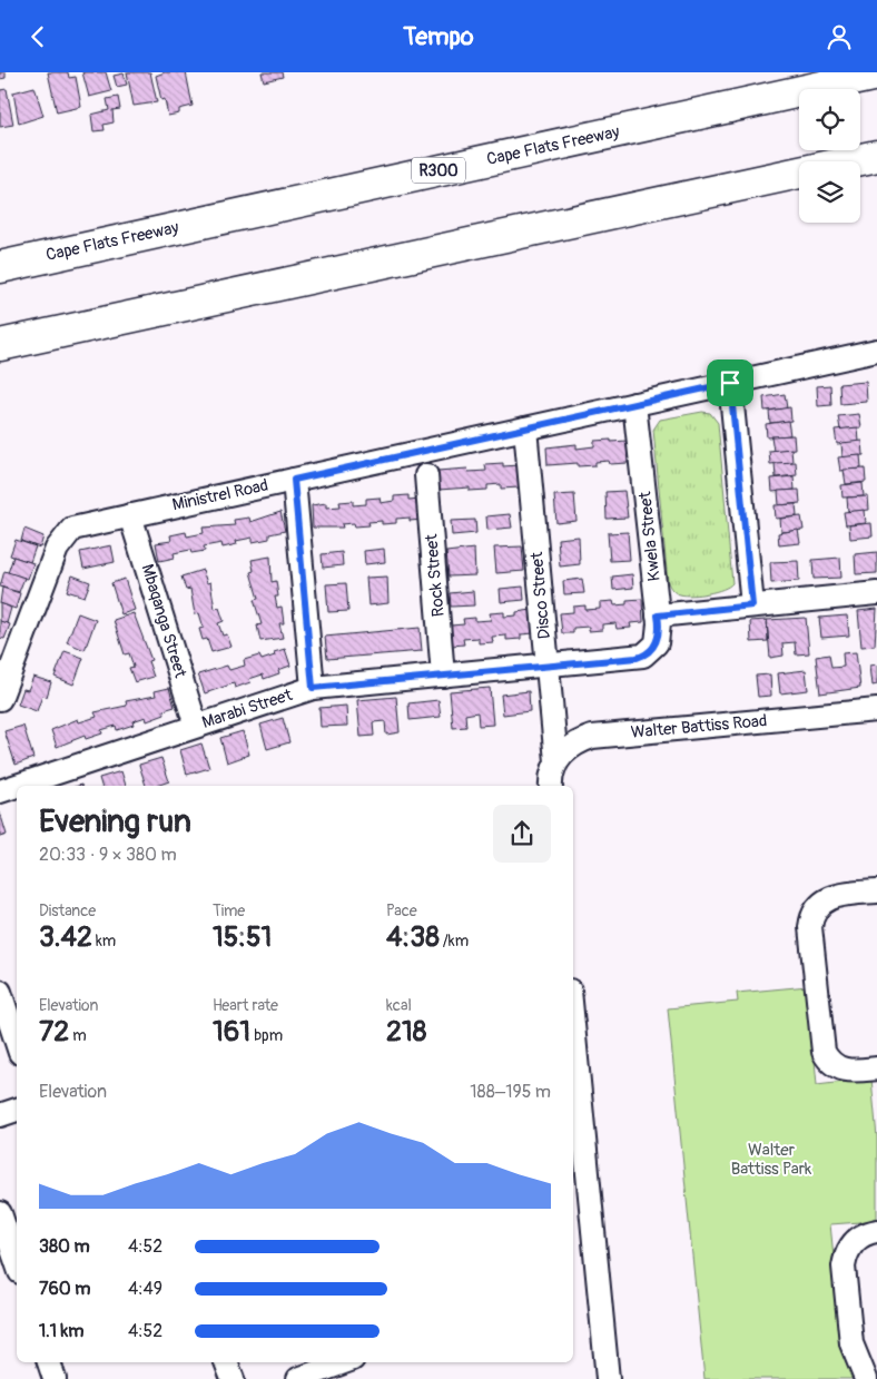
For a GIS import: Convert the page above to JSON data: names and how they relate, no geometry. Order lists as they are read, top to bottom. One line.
{"streets":{"highway":["Cape Flats Freeway","R300"],"street":["Ministrel Road","Kwela Street","Rock Street","Disco Street","Mbaqanga Street","Marabi Street","Walter Battiss Road"]},"crossings":[["Ministrel Road","Kwela Street"],["Ministrel Road","Disco Street"],["Ministrel Road","Mbaqanga Street"],["Kwela Street","Marabi Street"],["Rock Street","Marabi Street"],["Disco Street","Marabi Street"],["Disco Street","Walter Battiss Road"],["Mbaqanga Street","Marabi Street"]],"parks":["Walter Battiss Park"],"page":{"header":"Tempo","heading":["Evening run","20:33 · 9 × 380 m"],"stats":[["Distance","3.42 km"],["Time","15:51"],["Pace","4:38 /km"],["Elevation","72 m"],["Heart rate","161 bpm"],["kcal","218"]],"chart":["Elevation","188–195 m"],"list":[{"name":"380 m","note":"4:52"},{"name":"760 m","note":"4:49"},{"name":"1.1 km","note":"4:52"}]}}
